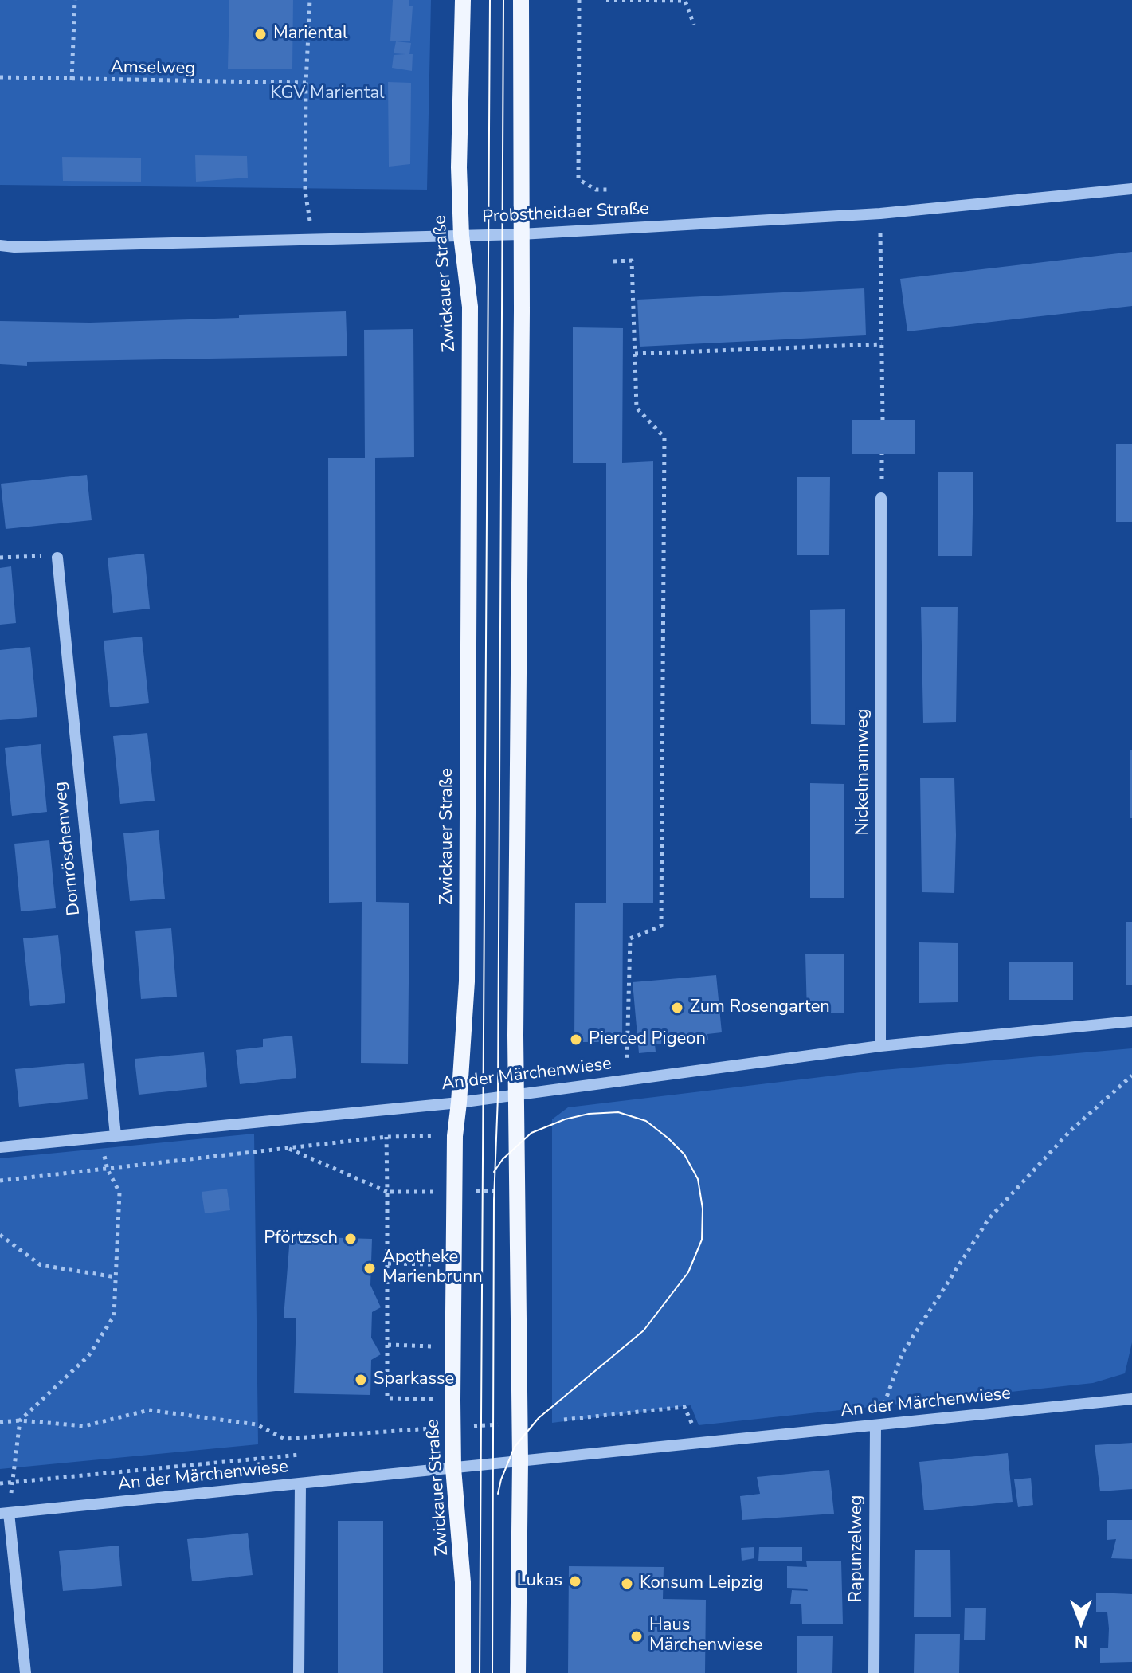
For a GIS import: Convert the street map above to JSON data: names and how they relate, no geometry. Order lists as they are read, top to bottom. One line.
{"streets":{"main road":["Zwickauer Straße"],"street":["Probstheidaer Straße","Nickelmannweg","Dornröschenweg","An der Märchenwiese","Rapunzelweg"],"path":["Amselweg"]},"crossings":[["Probstheidaer Straße","Zwickauer Straße"],["Zwickauer Straße","An der Märchenwiese"],["Nickelmannweg","An der Märchenwiese"],["Dornröschenweg","An der Märchenwiese"],["An der Märchenwiese","Rapunzelweg"]],"parks":["KGV Mariental"],"places":["Mariental","Zum Rosengarten","Pierced Pigeon","Pförtzsch","Apotheke Marienbrunn","Sparkasse","Lukas","Konsum Leipzig","Haus Märchenwiese"],"north":"bottom"}
